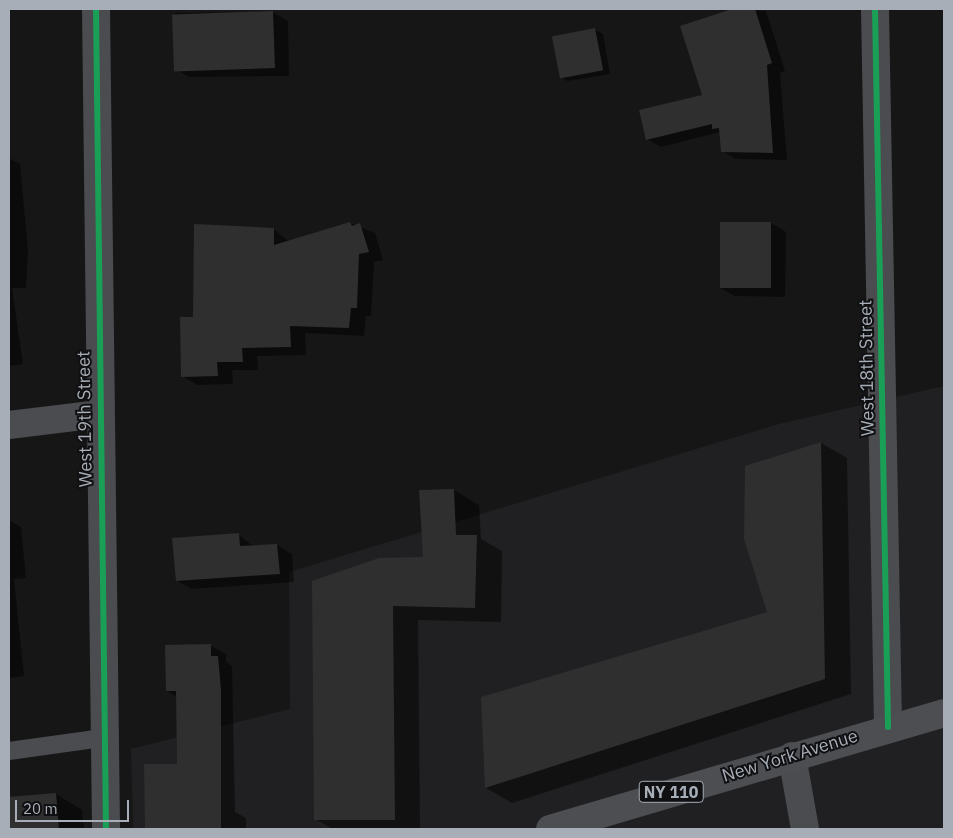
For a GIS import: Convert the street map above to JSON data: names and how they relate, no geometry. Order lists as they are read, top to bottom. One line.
{"streets":{"main road":["New York Avenue","NY 110"],"street":["West 18th Street","West 19th Street"]},"crossings":[["West 18th Street","New York Avenue"]],"scale_bar":"20 m"}
